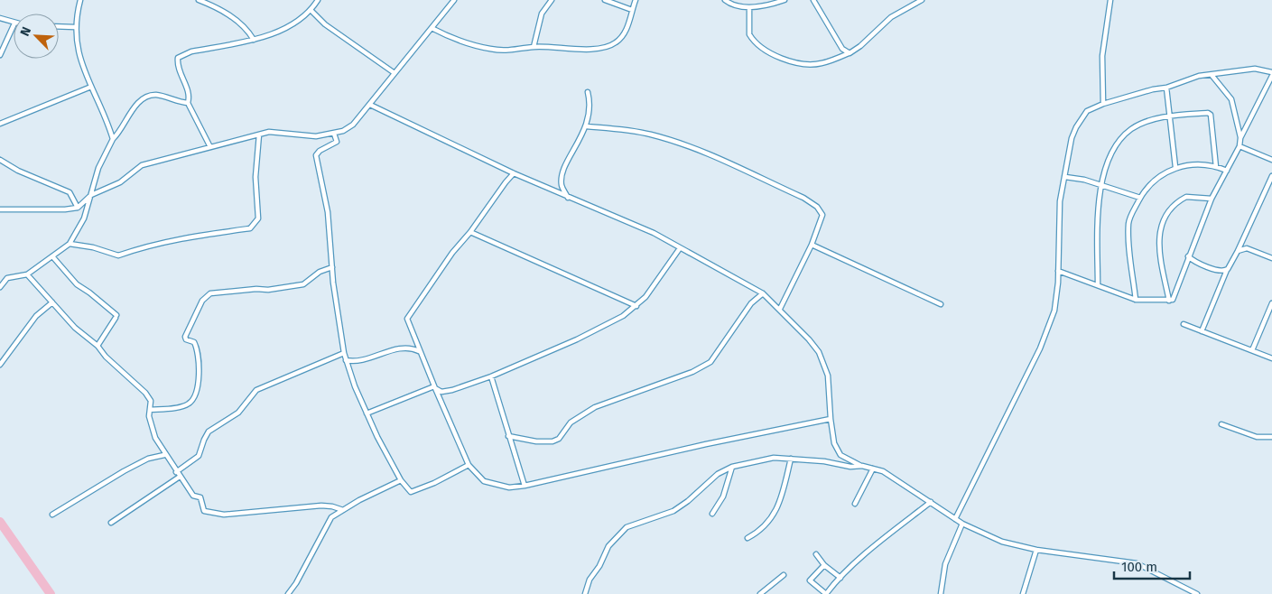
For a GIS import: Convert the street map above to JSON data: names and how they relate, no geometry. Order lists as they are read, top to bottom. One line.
{"scale_bar":"100 m","north":"top left"}
